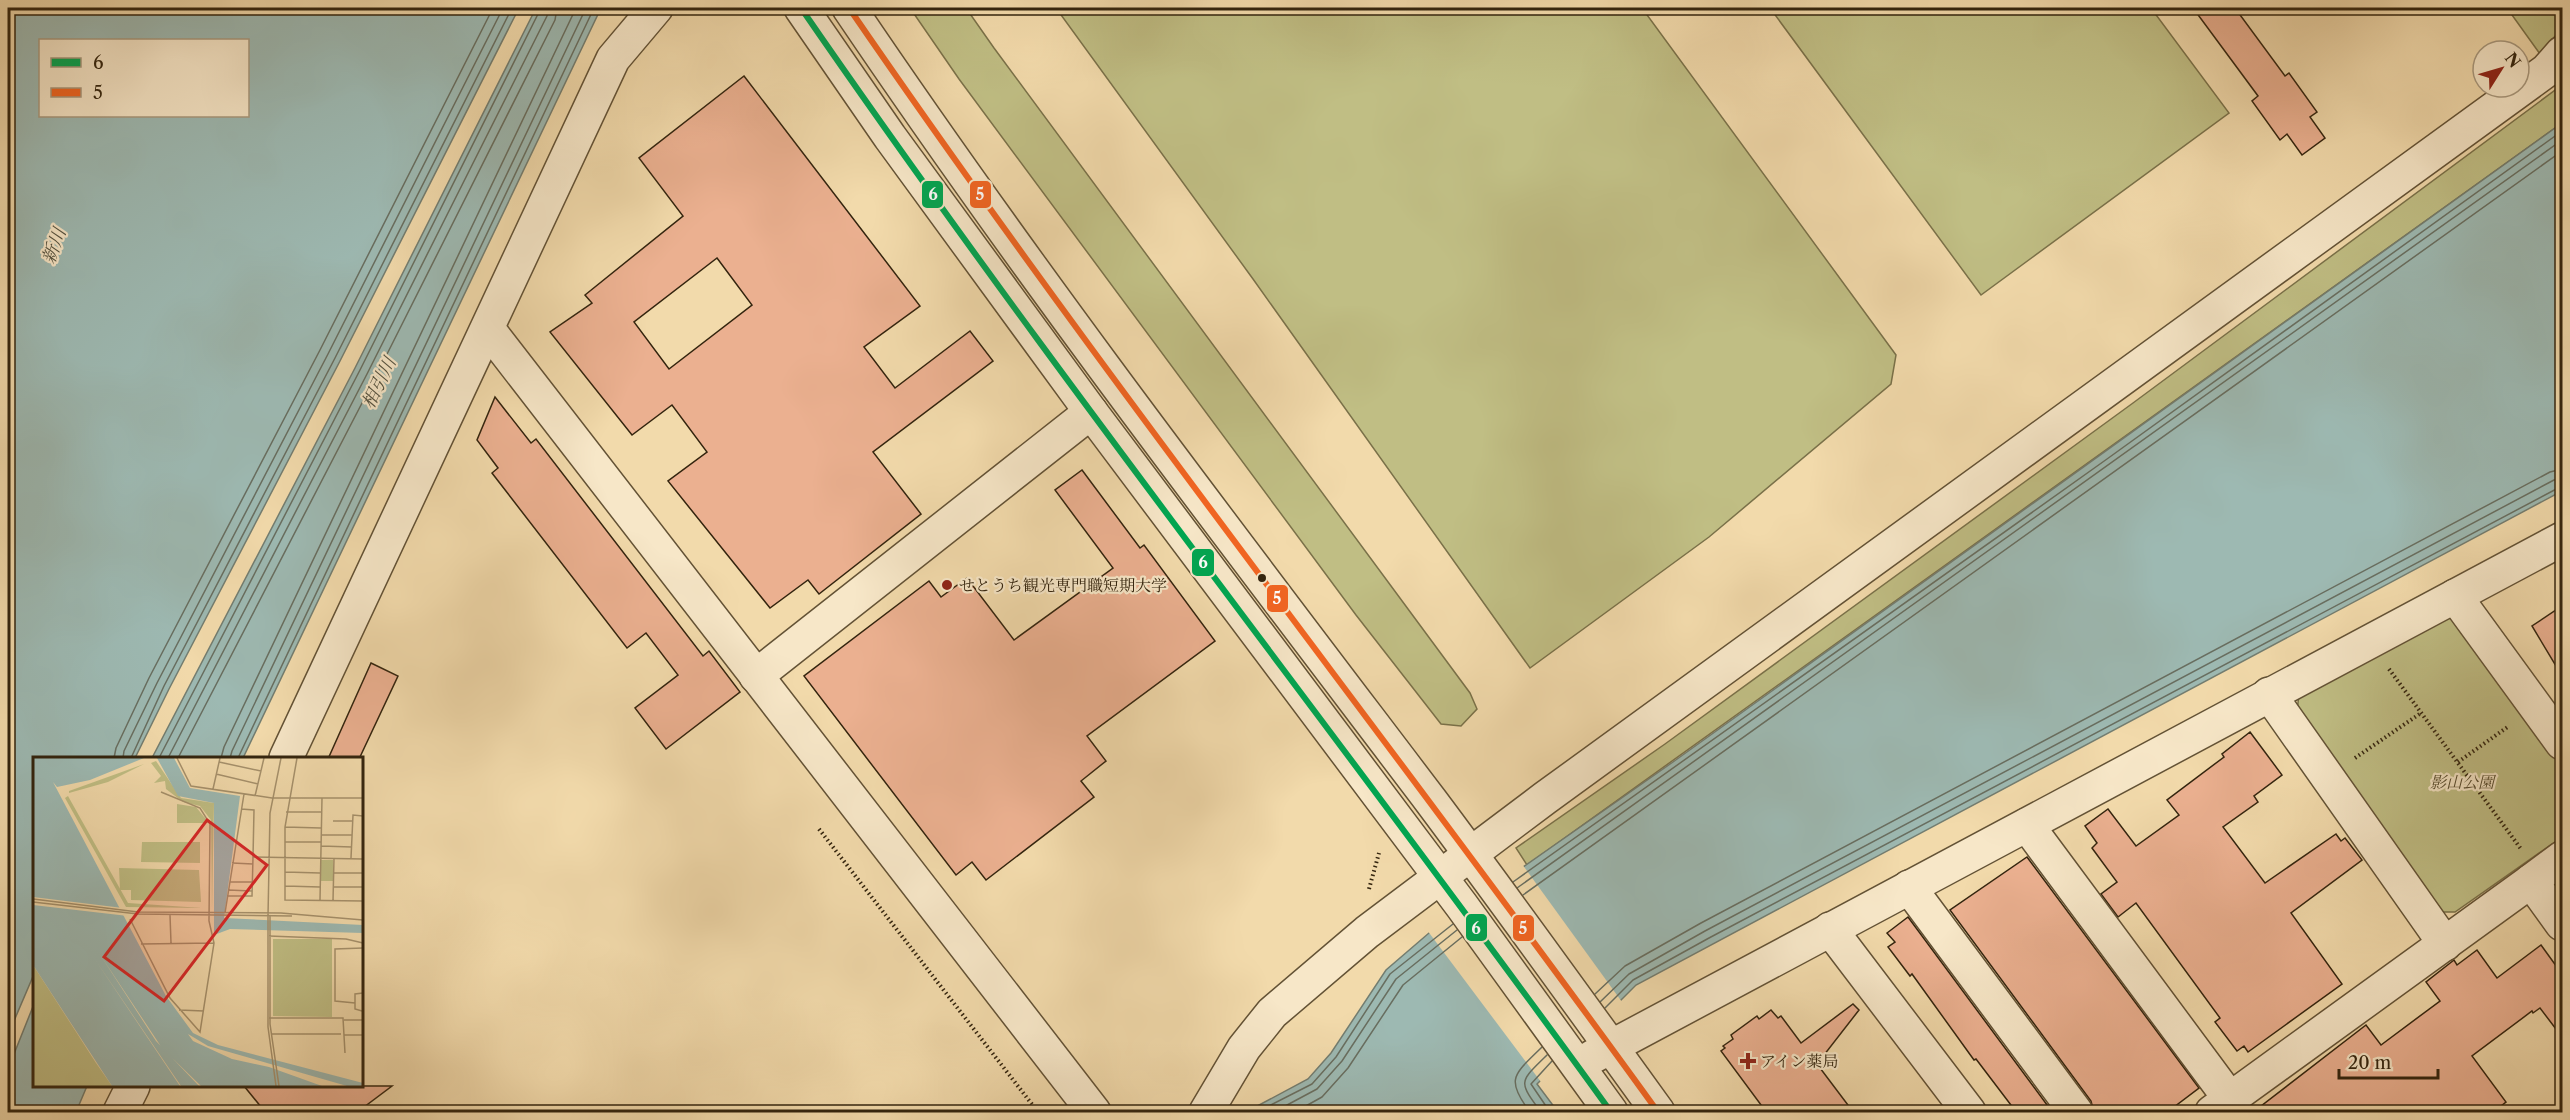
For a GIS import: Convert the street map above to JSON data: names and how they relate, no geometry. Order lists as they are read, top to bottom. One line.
{"water":["新川","相引川"],"parks":["影山公園"],"places":{"other":["せとうち観光専門職短期大学"],"health":["アイン薬局"]},"lines":["transit line 6","transit line 5"],"legend":["6","5"],"scale_bar":"20 m","north":"top right"}
